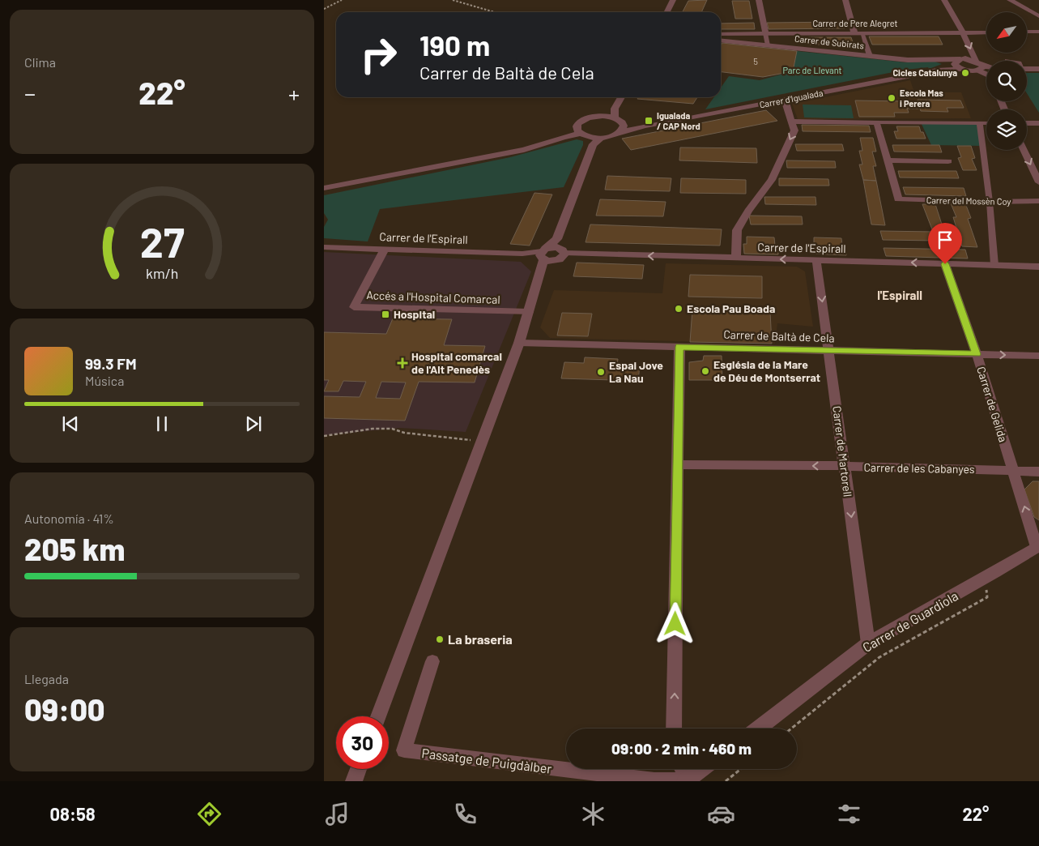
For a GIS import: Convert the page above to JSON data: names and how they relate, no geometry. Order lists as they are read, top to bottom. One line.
{"streets":{"street":["Carrer de Pere Alegret","Carrer de Subirats","Carrer d'Igualada","Carrer del Mossèn Coy","Carrer de l'Espirall","Accés a l'Hospital Comarcal","Carrer de Baltà de Cela","Carrer de Gelida","Carrer de Martorell","Carrer de les Cabanyes","Carrer de Guardiola","Passatge de Puigdàlber"]},"crossings":[["Carrer de Subirats","Carrer d'Igualada"],["Carrer de l'Espirall","Accés a l'Hospital Comarcal"],["Carrer de l'Espirall","Carrer de Gelida"],["Carrer de l'Espirall","Carrer de Martorell"],["Carrer de Baltà de Cela","Carrer de Gelida"],["Carrer de Baltà de Cela","Carrer de Martorell"],["Carrer de Gelida","Carrer de les Cabanyes"],["Carrer de Gelida","Carrer de Guardiola"],["Carrer de Martorell","Carrer de les Cabanyes"],["Carrer de Martorell","Carrer de Guardiola"]],"one_way":["Carrer de l'Espirall","Carrer de Martorell","Carrer de les Cabanyes"],"districts":["l'Espirall"],"parks":["Parc de Llevant"],"places":{"other":["Cicles Catalunya","Escola Mas i Perera","Escola Pau Boada","Església de la Mare de Déu de Montserrat","Espai Jove La Nau","La braseria"],"transit":["Igualada / CAP Nord","Hospital"],"health":["Hospital comarcal de l'Alt Penedès"]},"house_numbers":["5"],"north":"bottom left","page":{"tile":["Clima",["Autonomía · 41%","205 km"],["Llegada","09:00"]],"turn":["190 m","Carrer de Baltà de Cela"],"heat":["−","22°","+"],"song":["99.3 FM","Música"],"limit":"30","trip":"09:00 · 2 min · 460 m","tabs":["08:58","22°"],"gauge":["27","km/h"]}}
